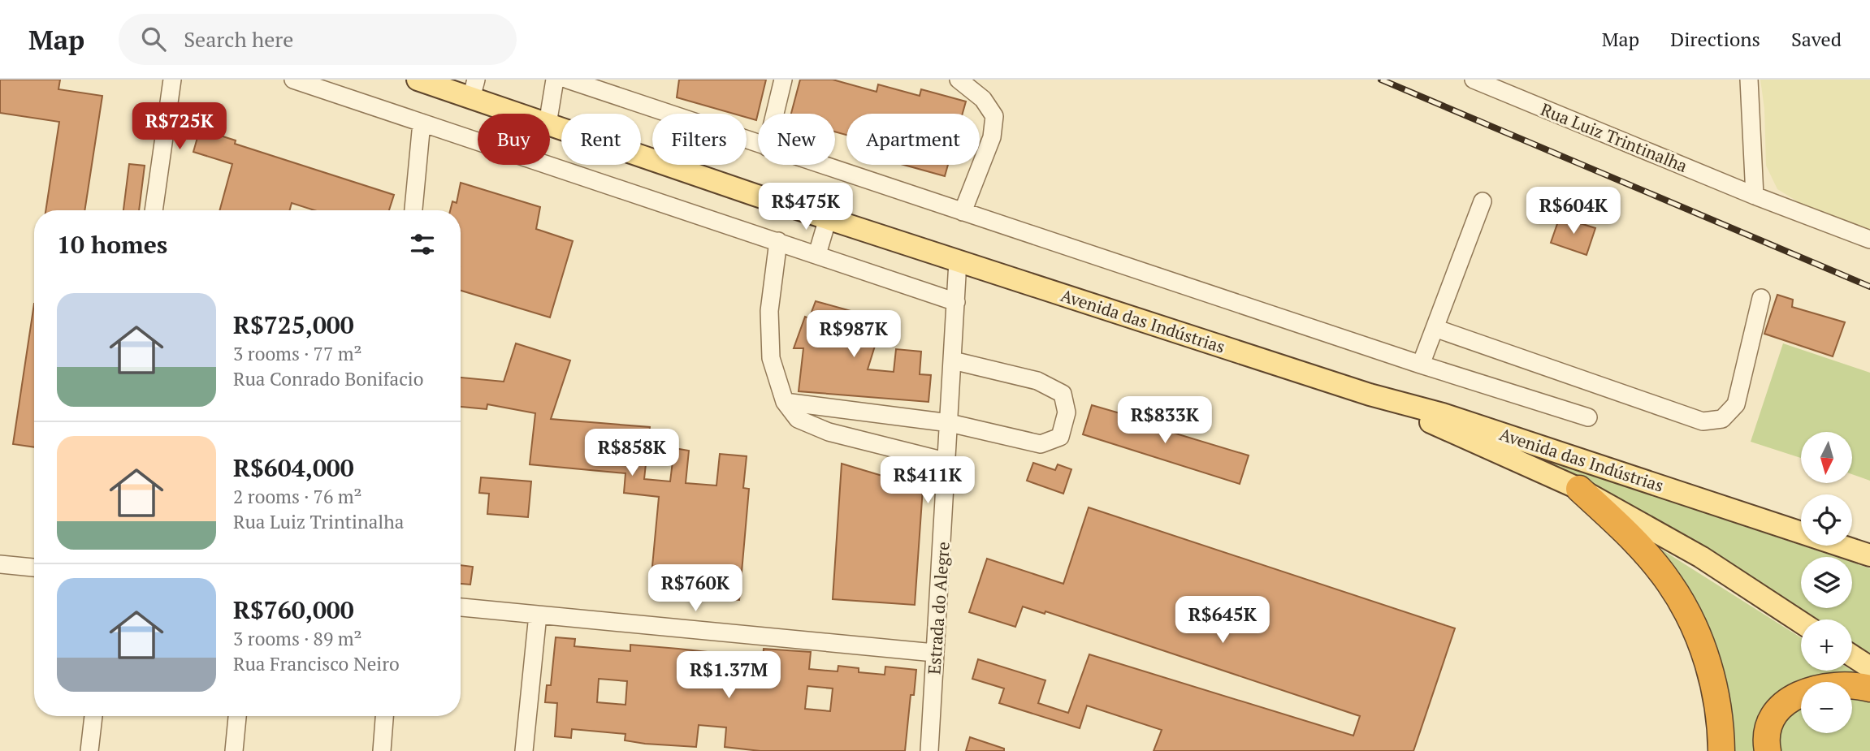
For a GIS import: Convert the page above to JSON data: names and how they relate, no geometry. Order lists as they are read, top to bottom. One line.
{"streets":{"main road":["Avenida das Indústrias"],"street":["Rua Luiz Trintinalha","Estrada do Alegre"]},"crossings":[["Avenida das Indústrias","Estrada do Alegre"]],"north":"bottom","page":{"header":"Map","search":"Search here","nav":["Map","Directions","Saved"],"price":["R$725K","R$475K","R$604K","R$987K","R$833K","R$858K","R$411K","R$760K","R$645K","R$1.37M"],"chip":["Buy","Rent","Filters","New","Apartment"],"heading":"10 homes","list":[{"name":"R$725,000","note":"3 rooms · 77 m² · Rua Conrado Bonifacio"},{"name":"R$604,000","note":"2 rooms · 76 m² · Rua Luiz Trintinalha"},{"name":"R$760,000","note":"3 rooms · 89 m² · Rua Francisco Neiro"}],"map_buttons":["+","−"]}}
